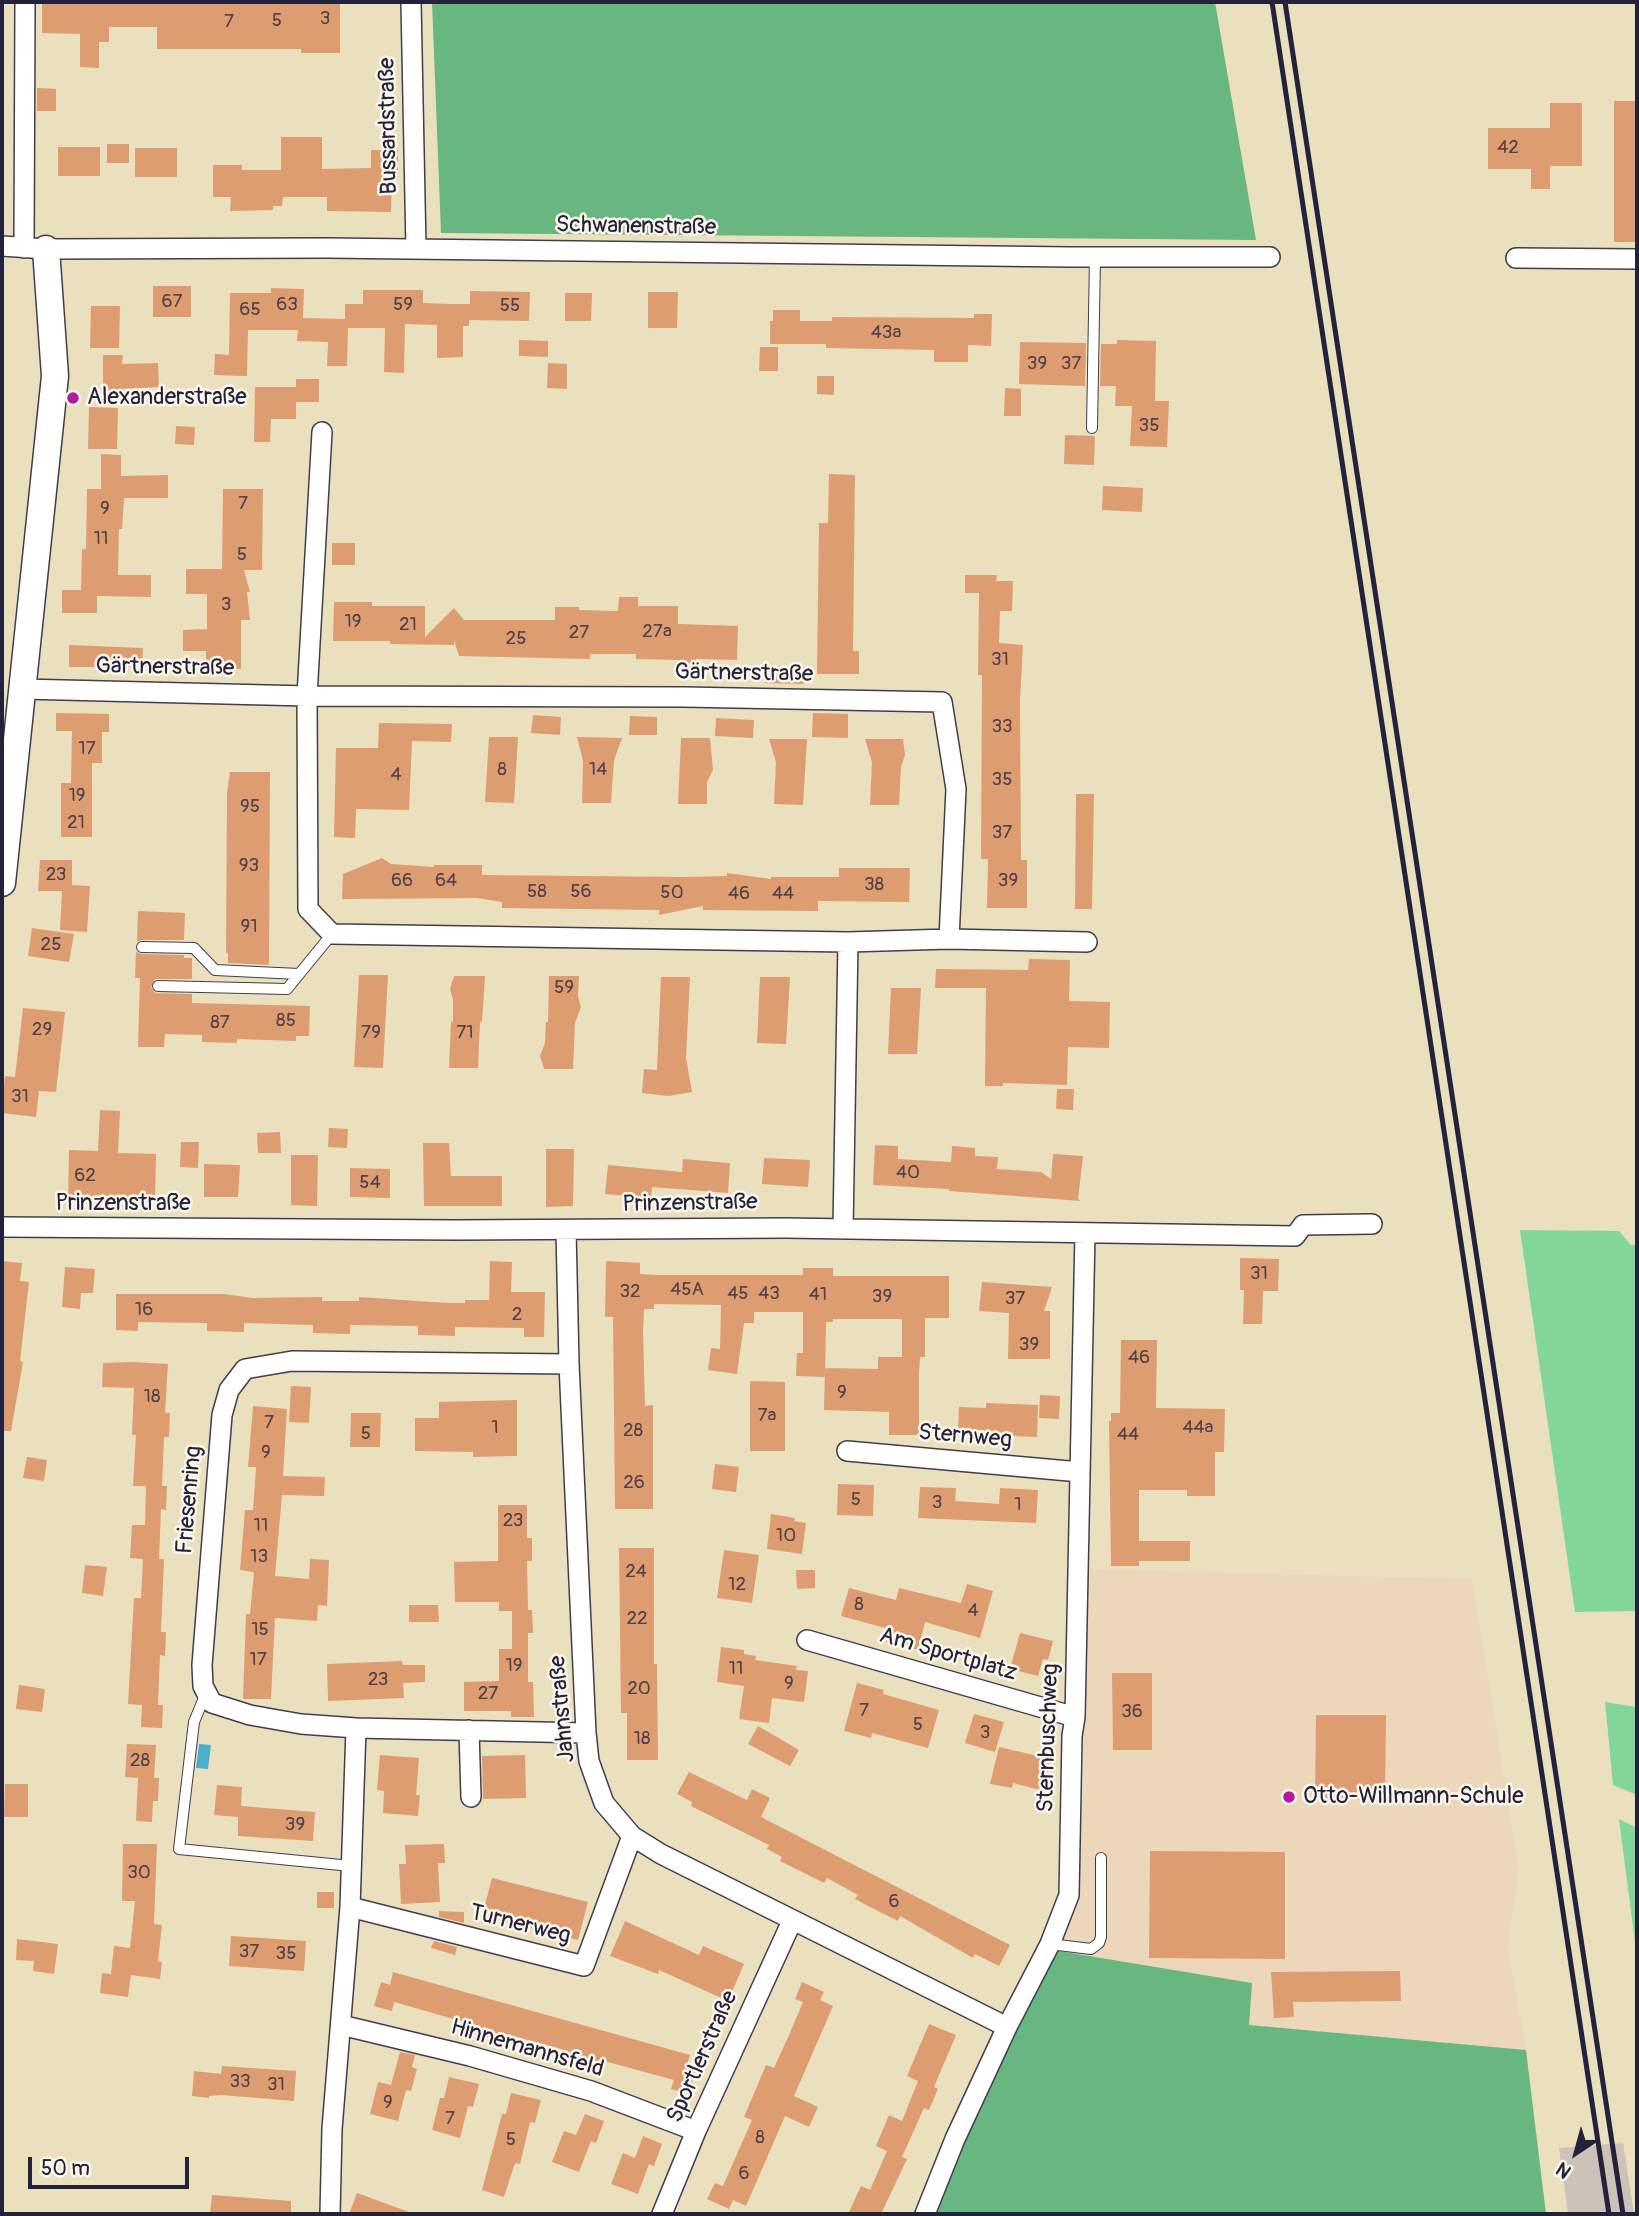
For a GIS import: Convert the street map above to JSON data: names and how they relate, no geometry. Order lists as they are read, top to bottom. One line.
{"streets":{"street":["Bussardstraße","Schwanenstraße","Gärtnerstraße","Prinzenstraße","Sternweg","Friesenring","Am Sportplatz","Jahnstraße","Sternbuschweg","Turnerweg","Hinnemannsfeld","Sportlerstraße"]},"crossings":[["Bussardstraße","Schwanenstraße"],["Prinzenstraße","Jahnstraße"],["Prinzenstraße","Sternbuschweg"],["Sternweg","Sternbuschweg"],["Friesenring","Jahnstraße"],["Am Sportplatz","Sternbuschweg"],["Jahnstraße","Sternbuschweg"],["Jahnstraße","Turnerweg"],["Jahnstraße","Sportlerstraße"],["Hinnemannsfeld","Sportlerstraße"]],"places":["Alexanderstraße","Otto-Willmann-Schule"],"house_numbers":["3","5","7","42","67","63","59","55","65","43a","39","37","35","7","9","11","5","3","19","21","27a","27","25","31","33","17","8","14","4","35","19","95","21","37","93","23","66","64","39","38","58","56","50","46","44","91","25","59","85","87","29","79","71","31","40","62","54","31","45A","32","45","43","41","39","37","16","2","39","46","9","18","7a","7","1","44a","28","5","44","9","26","5","3","1","23","11","10","13","24","12","8","4","22","15","17","19","11","23","9","20","27","7","36","5","3","18","28","39","30","6","37","35","33","31","9","7","8","5","6"],"scale_bar":"50 m","north":"bottom left"}
